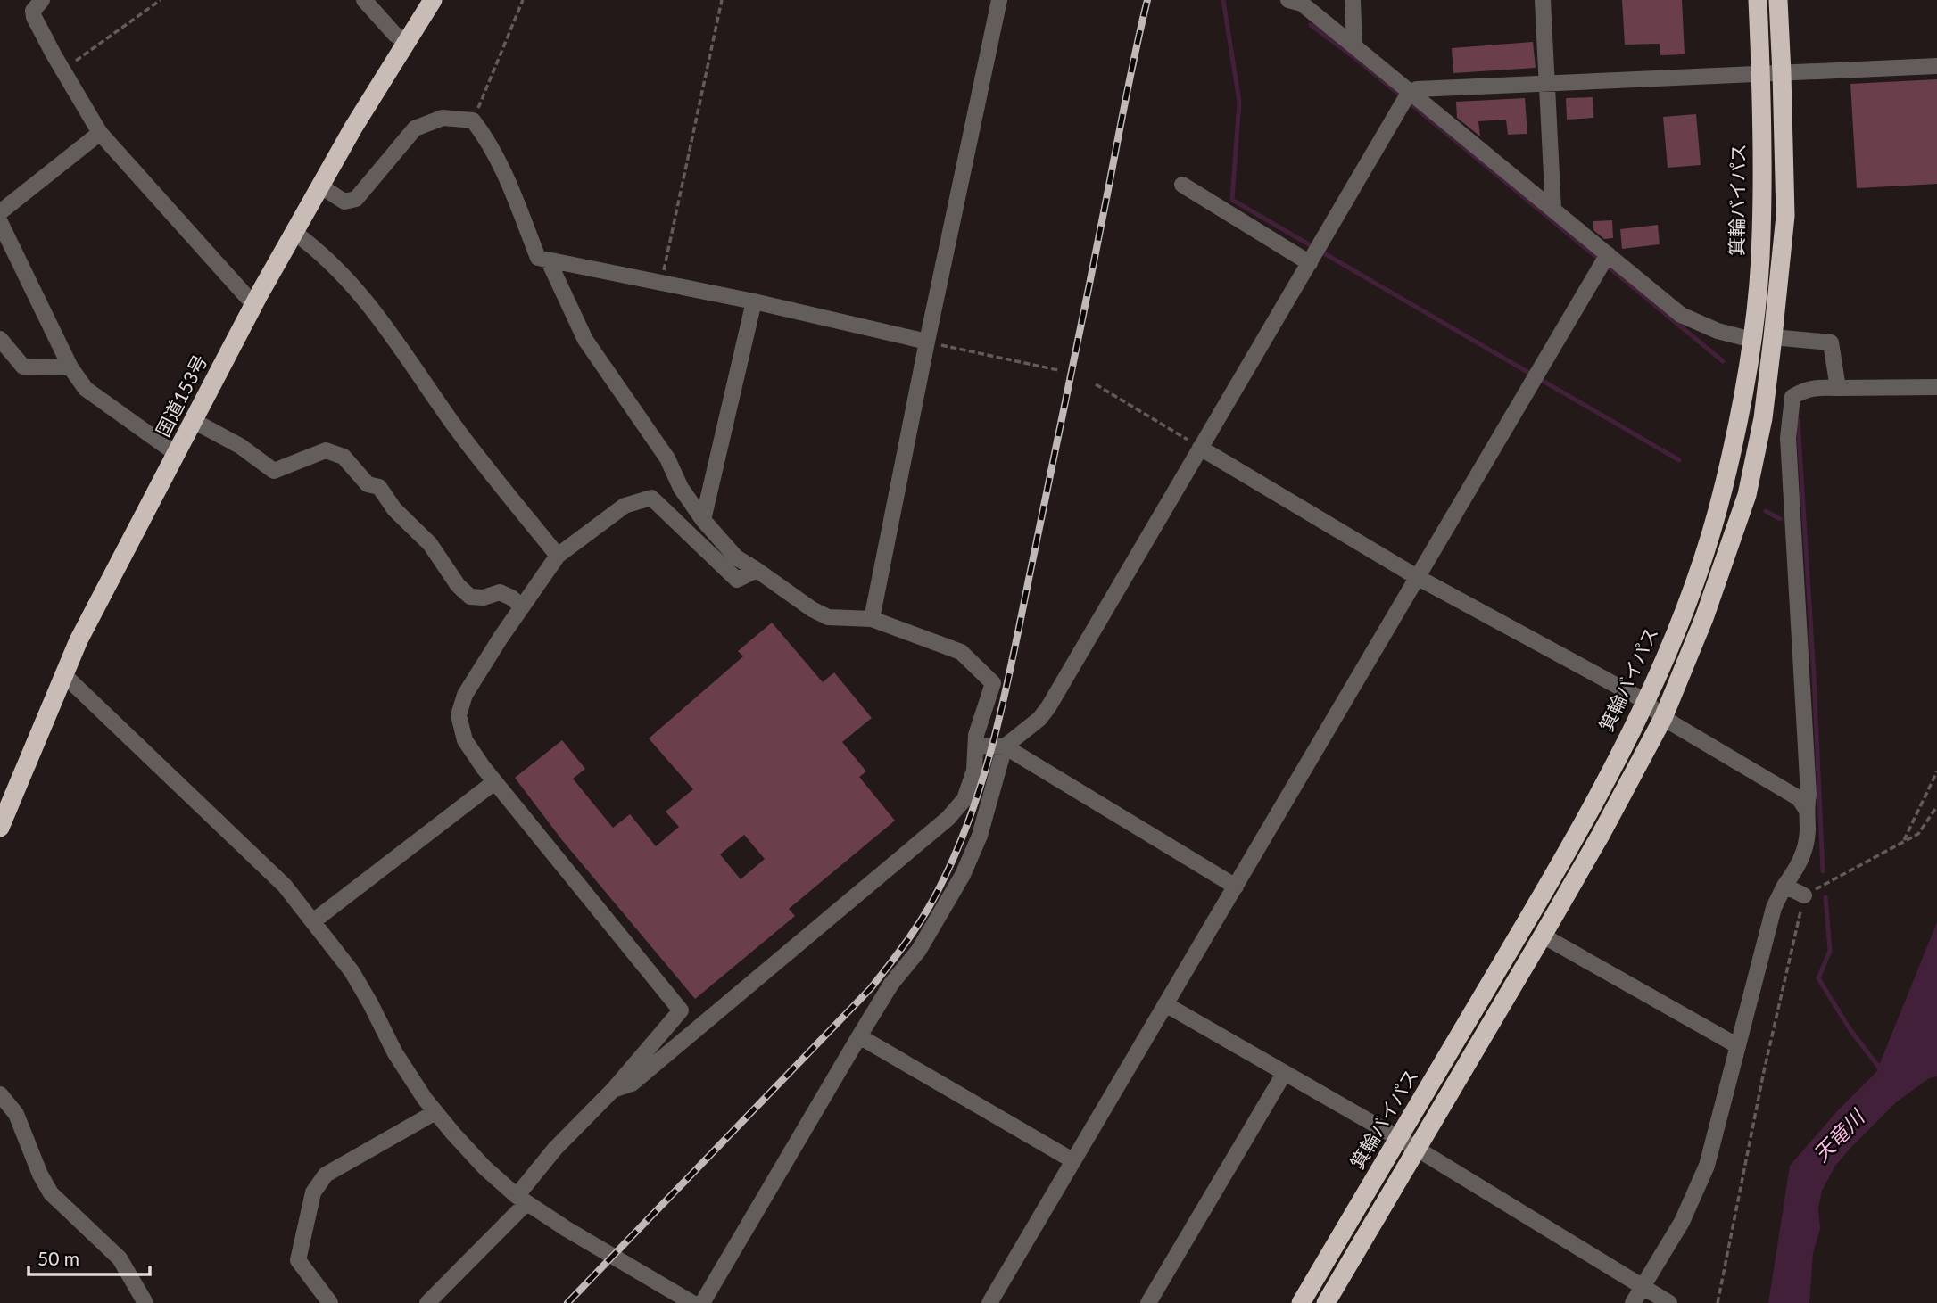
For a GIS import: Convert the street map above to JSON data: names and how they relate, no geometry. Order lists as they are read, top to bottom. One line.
{"streets":{"highway":["箕輪バイパス","国道153号"]},"water":["天竜川"],"scale_bar":"50 m"}
